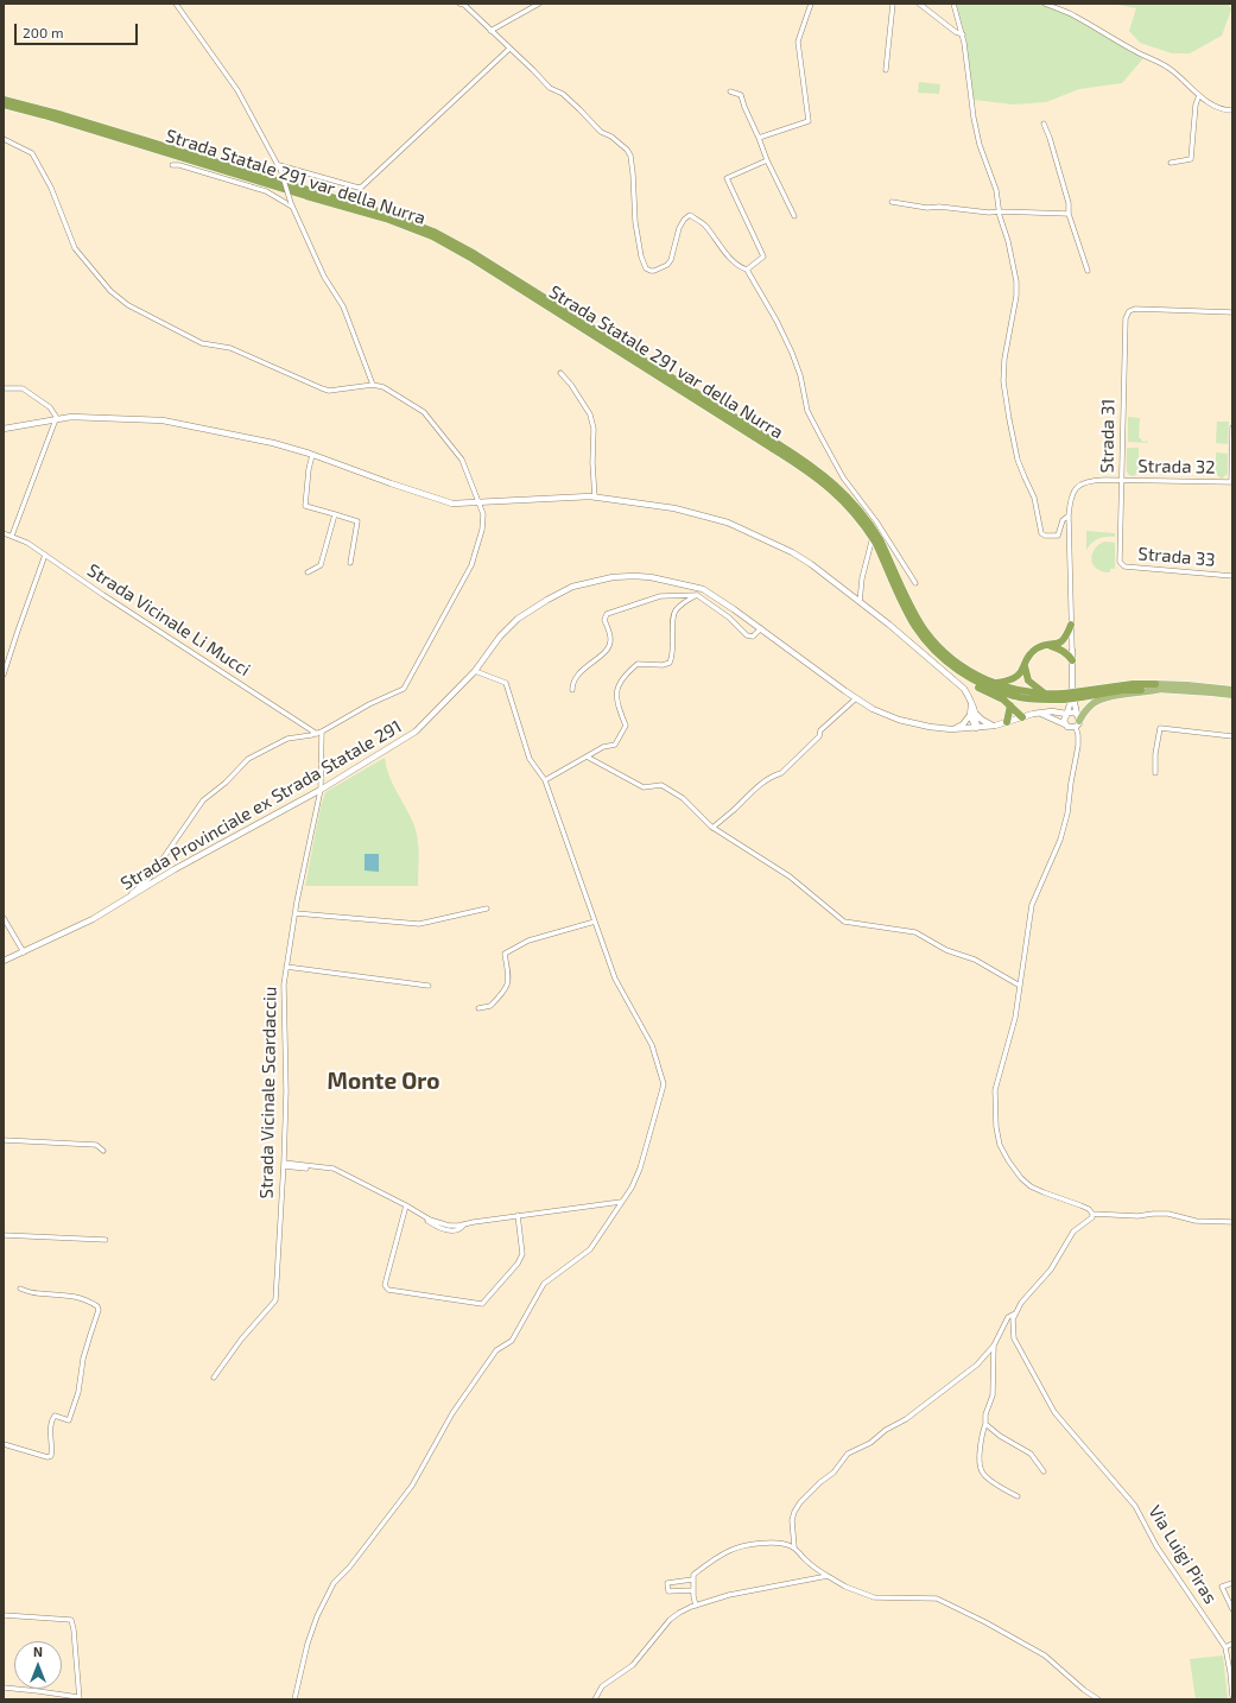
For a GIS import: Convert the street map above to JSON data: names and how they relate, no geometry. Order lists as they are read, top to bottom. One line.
{"streets":{"highway":["Strada Statale 291 var della Nurra"],"street":["Strada 31","Strada 32","Strada 33","Strada Vicinale Li Mucci","Strada Provinciale ex Strada Statale 291","Strada Vicinale Scardacciu","Via Luigi Piras"]},"crossings":[["Strada 31","Strada 32"],["Strada 31","Strada 33"],["Strada Vicinale Li Mucci","Strada Vicinale Scardacciu"],["Strada Provinciale ex Strada Statale 291","Strada Vicinale Scardacciu"]],"districts":["Monte Oro"],"scale_bar":"200 m","north":"top"}
